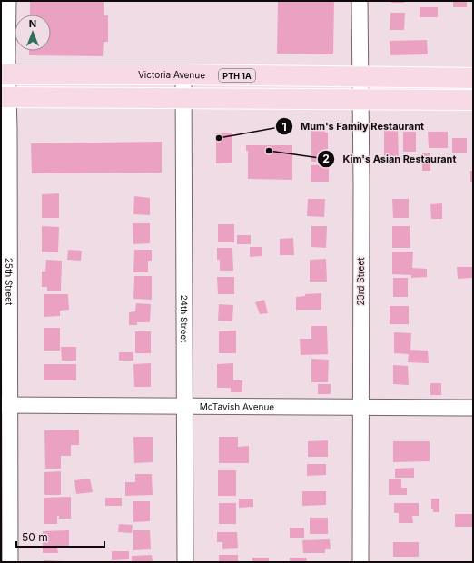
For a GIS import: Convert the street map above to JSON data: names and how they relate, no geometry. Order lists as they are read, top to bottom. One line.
{"streets":{"main road":["Victoria Avenue","PTH 1A"],"street":["25th Street","23rd Street","24th Street","McTavish Avenue"]},"crossings":[["Victoria Avenue","25th Street"],["Victoria Avenue","23rd Street"],["Victoria Avenue","24th Street"],["25th Street","McTavish Avenue"],["23rd Street","McTavish Avenue"],["24th Street","McTavish Avenue"]],"places":["Mum's Family Restaurant","Kim's Asian Restaurant"],"scale_bar":"50 m","north":"top"}
